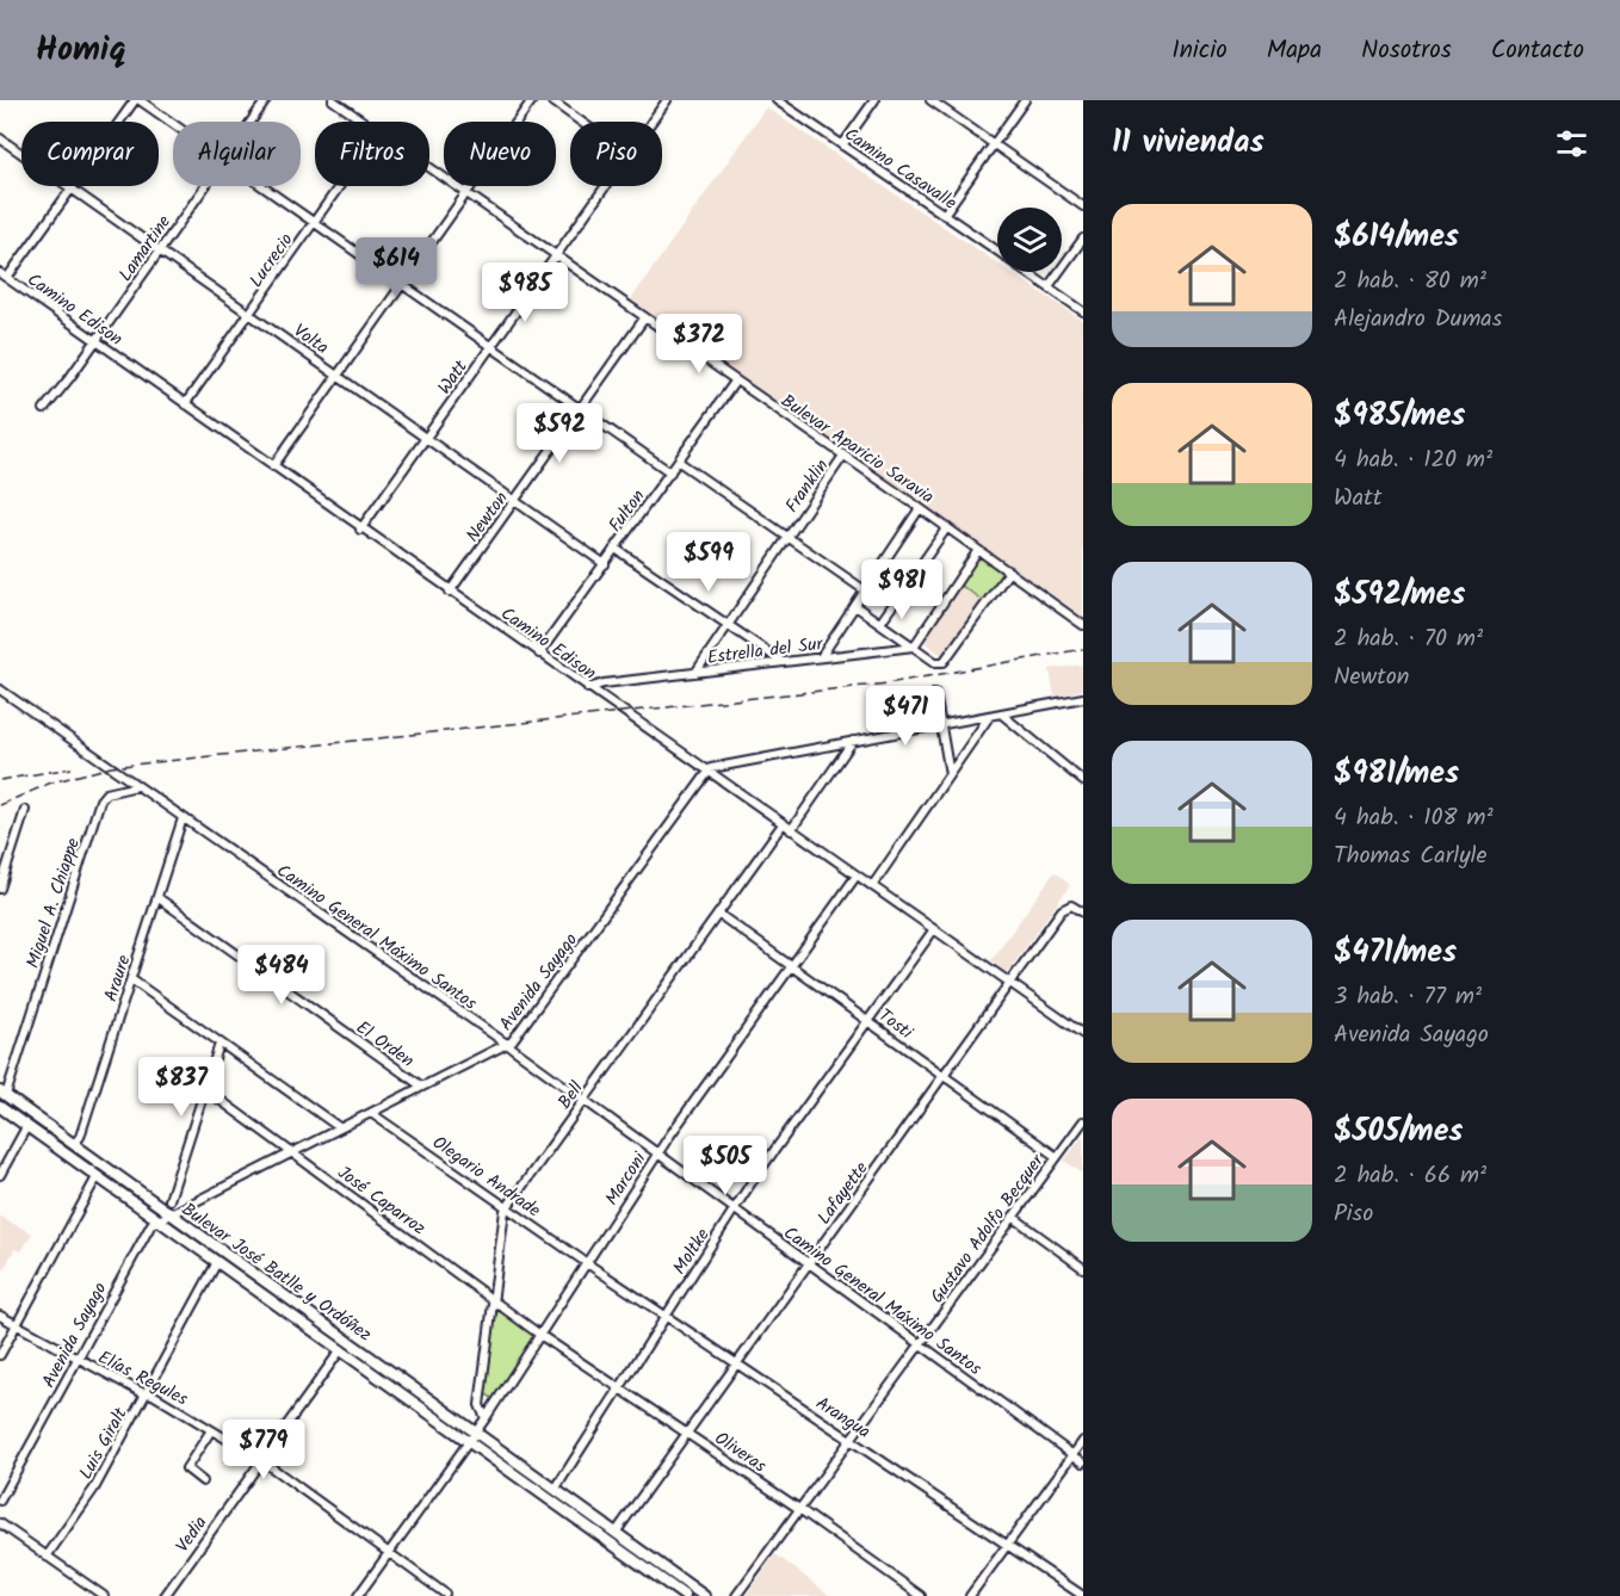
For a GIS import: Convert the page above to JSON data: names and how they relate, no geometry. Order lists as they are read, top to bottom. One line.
{"streets":{"main road":["Bulevar José Batlle y Ordóñez"],"street":["Camino Casavalle","Lamartine","Lucrecio","Camino Edison","Volta","Watt","Bulevar Aparicio Saravia","Franklin","Fulton","Newton","Estrella del Sur","Miguel A. Chiappe","Camino General Máximo Santos","Araure","Avenida Sayago","Tosti","El Orden","Bell","Olegario Andrade","Marconi","Lafayette","José Caparroz","Gustavo Adolfo Becquer","Moltke","Elías Regules","Arangua","Luis Giralt","Oliveras","Vedia"]},"crossings":[["Lamartine","Camino Edison"],["Lamartine","Volta"],["Lucrecio","Camino Edison"],["Lucrecio","Volta"],["Camino Edison","Watt"],["Camino Edison","Fulton"],["Camino Edison","Newton"],["Camino Edison","Estrella del Sur"],["Camino Edison","Avenida Sayago"],["Camino Edison","Bell"],["Camino Edison","Marconi"],["Camino Edison","Lafayette"],["Camino Edison","Moltke"],["Volta","Watt"],["Volta","Fulton"],["Volta","Newton"],["Watt","Bulevar Aparicio Saravia"],["Bulevar Aparicio Saravia","Franklin"],["Bulevar Aparicio Saravia","Fulton"],["Bulevar Aparicio Saravia","Newton"],["Franklin","Estrella del Sur"],["Miguel A. Chiappe","Camino General Máximo Santos"],["Miguel A. Chiappe","Bulevar José Batlle y Ordóñez"],["Camino General Máximo Santos","Araure"],["Camino General Máximo Santos","Avenida Sayago"],["Camino General Máximo Santos","Bell"],["Camino General Máximo Santos","Marconi"],["Camino General Máximo Santos","Lafayette"],["Camino General Máximo Santos","Gustavo Adolfo Becquer"],["Camino General Máximo Santos","Moltke"],["Araure","El Orden"],["Araure","Bulevar José Batlle y Ordóñez"],["Avenida Sayago","El Orden"],["Avenida Sayago","Olegario Andrade"],["Avenida Sayago","José Caparroz"],["Avenida Sayago","Bulevar José Batlle y Ordóñez"],["Avenida Sayago","Elías Regules"],["Tosti","Bell"],["Tosti","Marconi"],["Tosti","Lafayette"],["Tosti","Gustavo Adolfo Becquer"],["Tosti","Moltke"],["Bell","Olegario Andrade"],["Bell","Marconi"],["Bell","José Caparroz"],["Olegario Andrade","Marconi"],["Olegario Andrade","Arangua"],["Marconi","José Caparroz"],["Marconi","Bulevar José Batlle y Ordóñez"],["Marconi","Arangua"],["Marconi","Oliveras"],["Lafayette","Bulevar José Batlle y Ordóñez"],["Lafayette","Arangua"],["Lafayette","Oliveras"],["José Caparroz","Oliveras"],["Gustavo Adolfo Becquer","Arangua"],["Gustavo Adolfo Becquer","Oliveras"],["Moltke","Bulevar José Batlle y Ordóñez"],["Moltke","Arangua"],["Moltke","Oliveras"],["Bulevar José Batlle y Ordóñez","Luis Giralt"],["Bulevar José Batlle y Ordóñez","Vedia"],["Elías Regules","Luis Giralt"],["Elías Regules","Vedia"]],"page":{"header":"Homiq","nav":["Inicio","Mapa","Nosotros","Contacto"],"heading":"11 viviendas","chip":["Comprar","Alquilar","Filtros","Nuevo","Piso"],"list":[{"name":"$614/mes","note":"2 hab. · 80 m² · Alejandro Dumas"},{"name":"$985/mes","note":"4 hab. · 120 m² · Watt"},{"name":"$592/mes","note":"2 hab. · 70 m² · Newton"},{"name":"$981/mes","note":"4 hab. · 108 m² · Thomas Carlyle"},{"name":"$471/mes","note":"3 hab. · 77 m² · Avenida Sayago"},{"name":"$505/mes","note":"2 hab. · 66 m² · Piso"}],"price":["$614","$985","$372","$592","$599","$981","$471","$484","$837","$505","$779"]}}
